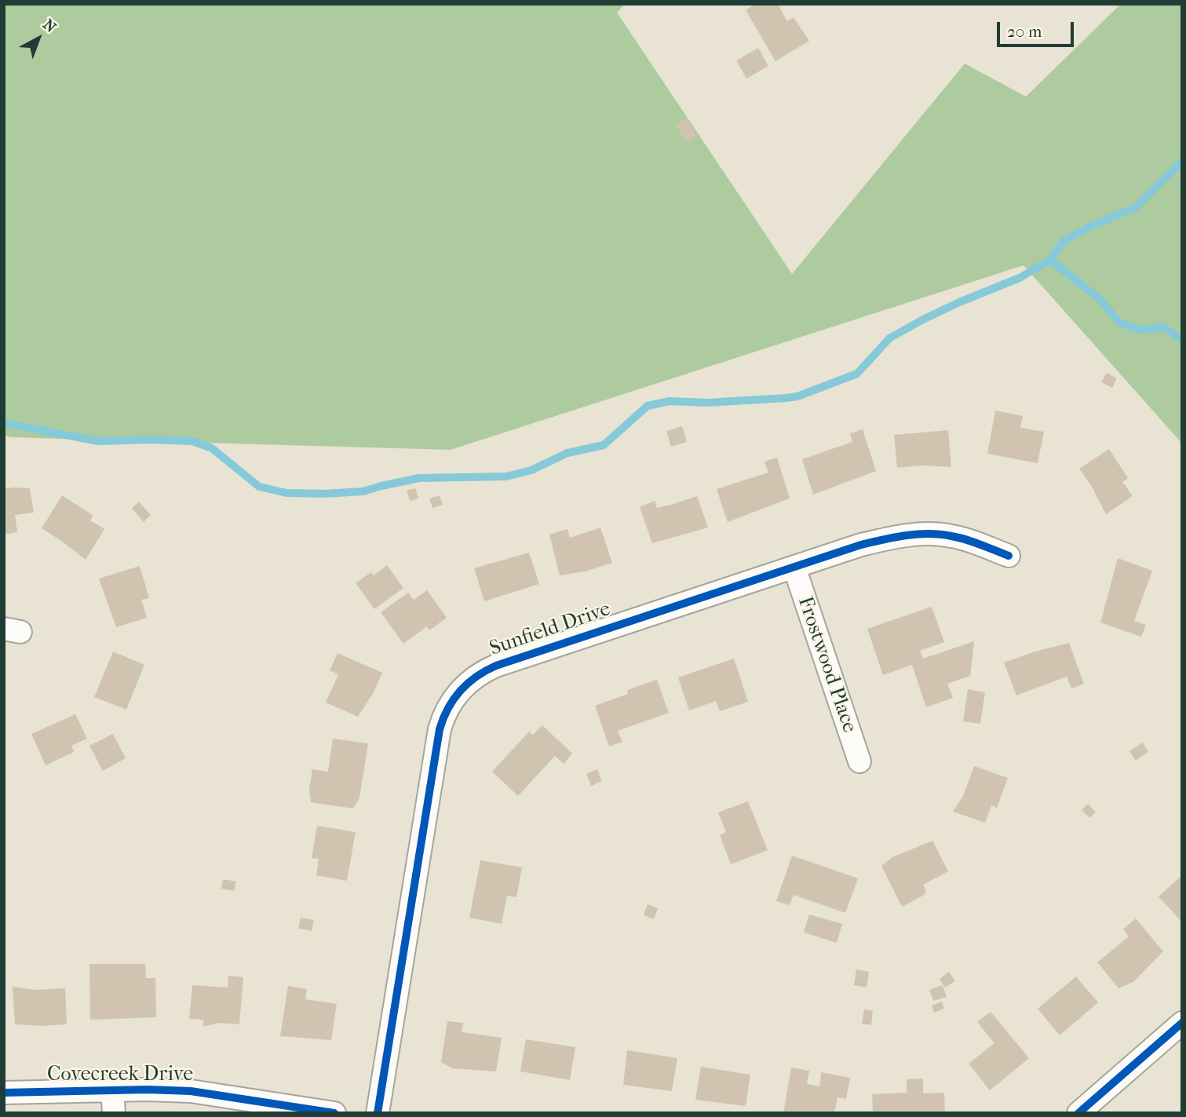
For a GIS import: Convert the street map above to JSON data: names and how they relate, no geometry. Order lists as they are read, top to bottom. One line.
{"streets":{"street":["Sunfield Drive","Frostwood Place","Covecreek Drive"]},"crossings":[["Sunfield Drive","Frostwood Place"]],"scale_bar":"20 m","north":"top right"}
